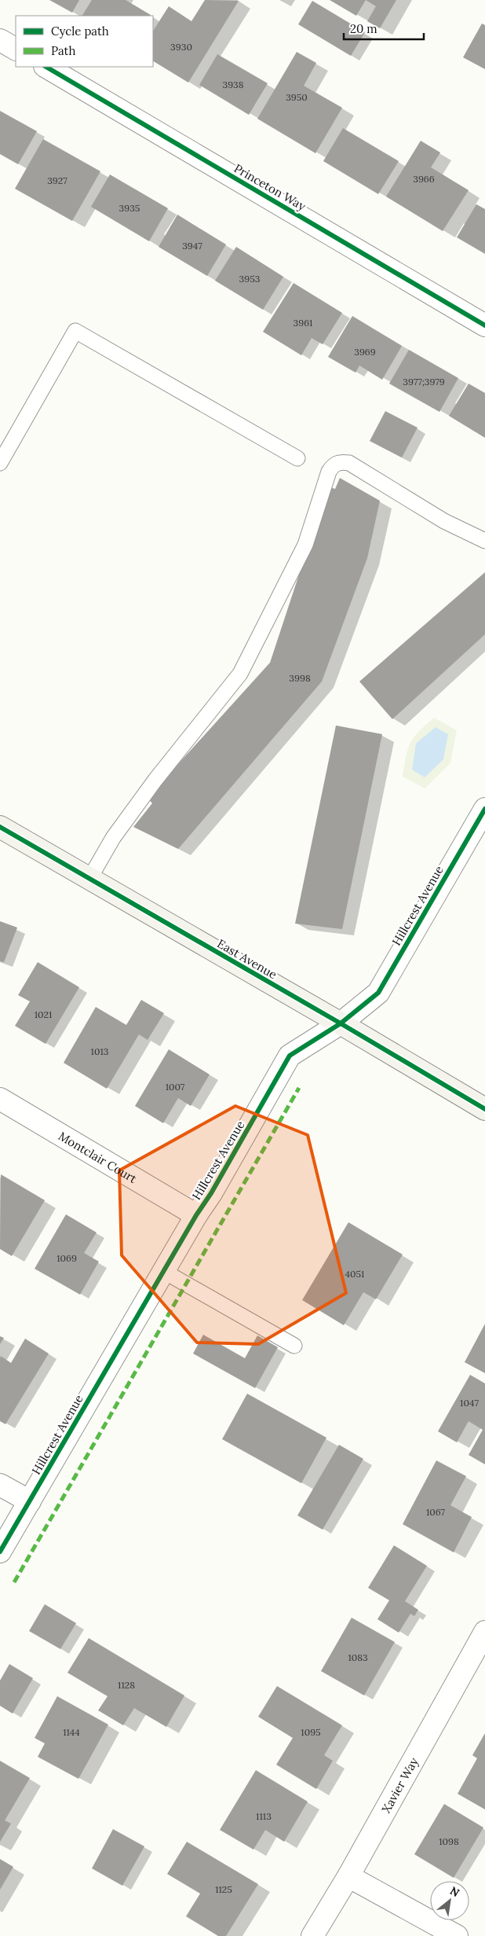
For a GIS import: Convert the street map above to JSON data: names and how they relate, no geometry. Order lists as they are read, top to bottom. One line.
{"streets":{"main road":["East Avenue"],"street":["Princeton Way","Hillcrest Avenue","Montclair Court","Xavier Way"]},"crossings":[["Hillcrest Avenue","East Avenue"],["Hillcrest Avenue","Montclair Court"]],"house_numbers":["3930","3938","3950","3966","3927","3935","3947","3953","3961","3969","3977;3979","3998","1021","1013","1007","1069","4051","1047","1067","1083","1128","1144","1095","1113","1098","1125"],"legend":["Cycle path","Path"],"scale_bar":"20 m","north":"top right"}
